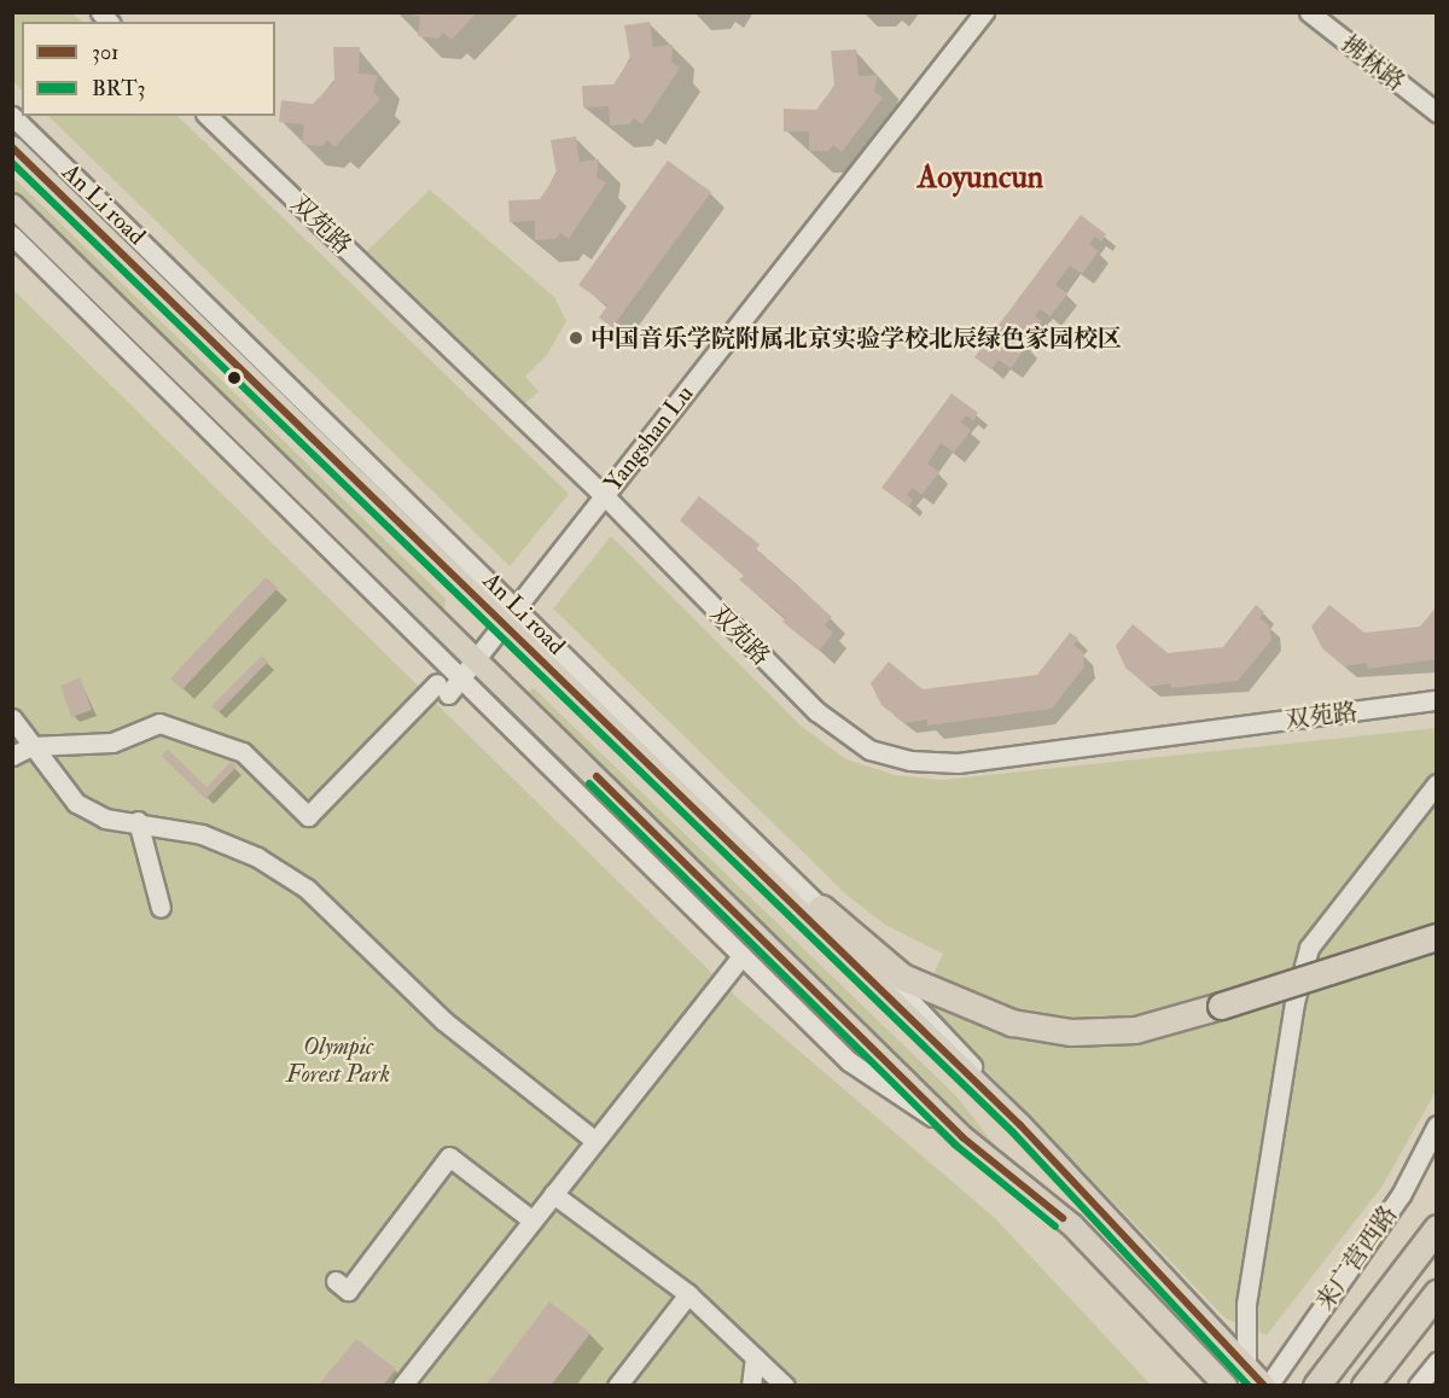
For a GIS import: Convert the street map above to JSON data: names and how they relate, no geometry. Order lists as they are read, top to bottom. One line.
{"streets":{"main road":["An Li road"],"street":["拂林路","双苑路","Yangshan Lu","来广营西路"]},"crossings":[["An Li road","Yangshan Lu"],["An Li road","来广营西路"],["双苑路","Yangshan Lu"]],"districts":["Aoyuncun"],"parks":["Olympic Forest Park"],"places":["中国音乐学院附属北京实验学校北辰绿色家园校区"],"lines":["transit line 301","transit line BRT3"],"legend":["301","BRT3"]}
